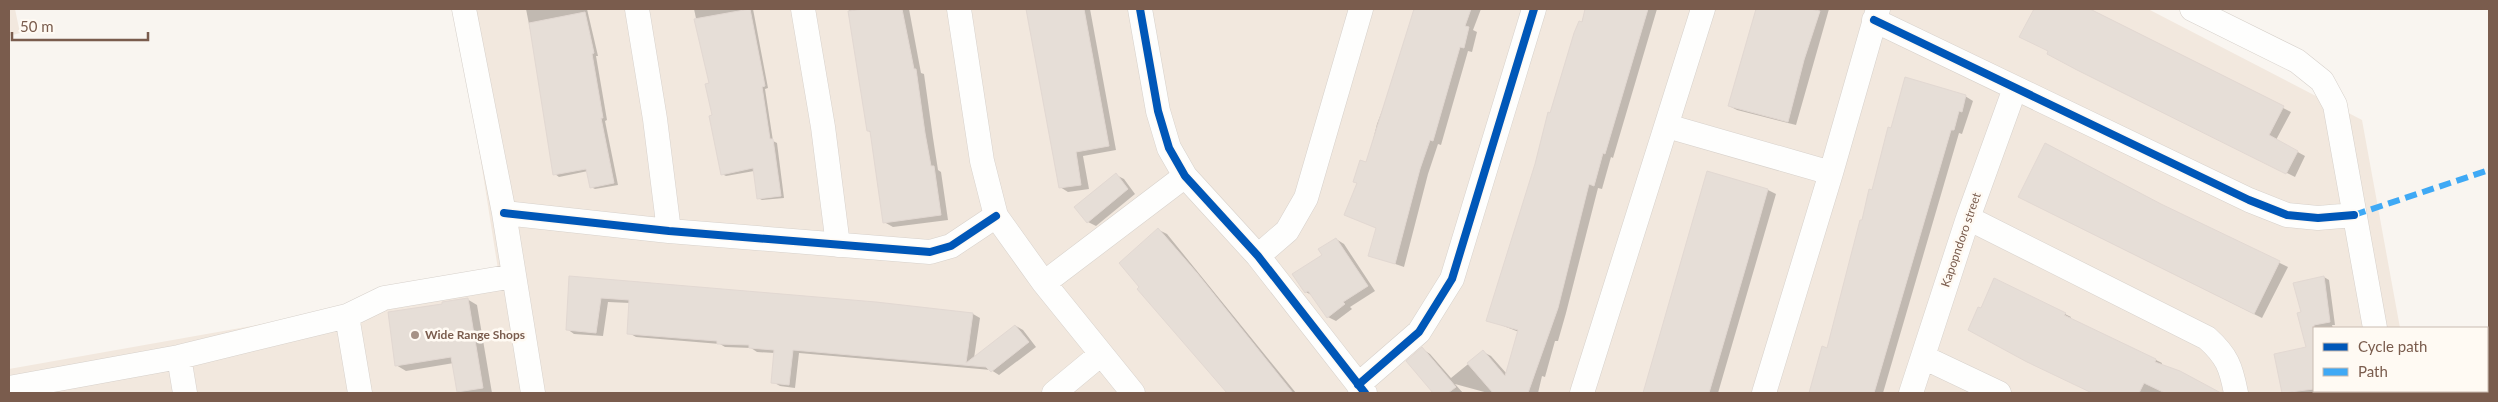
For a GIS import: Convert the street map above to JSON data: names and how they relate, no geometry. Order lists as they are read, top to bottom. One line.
{"streets":{"street":["Kapopndoro street"]},"places":["Wide Range Shops"],"legend":["Cycle path","Path"],"scale_bar":"50 m"}
